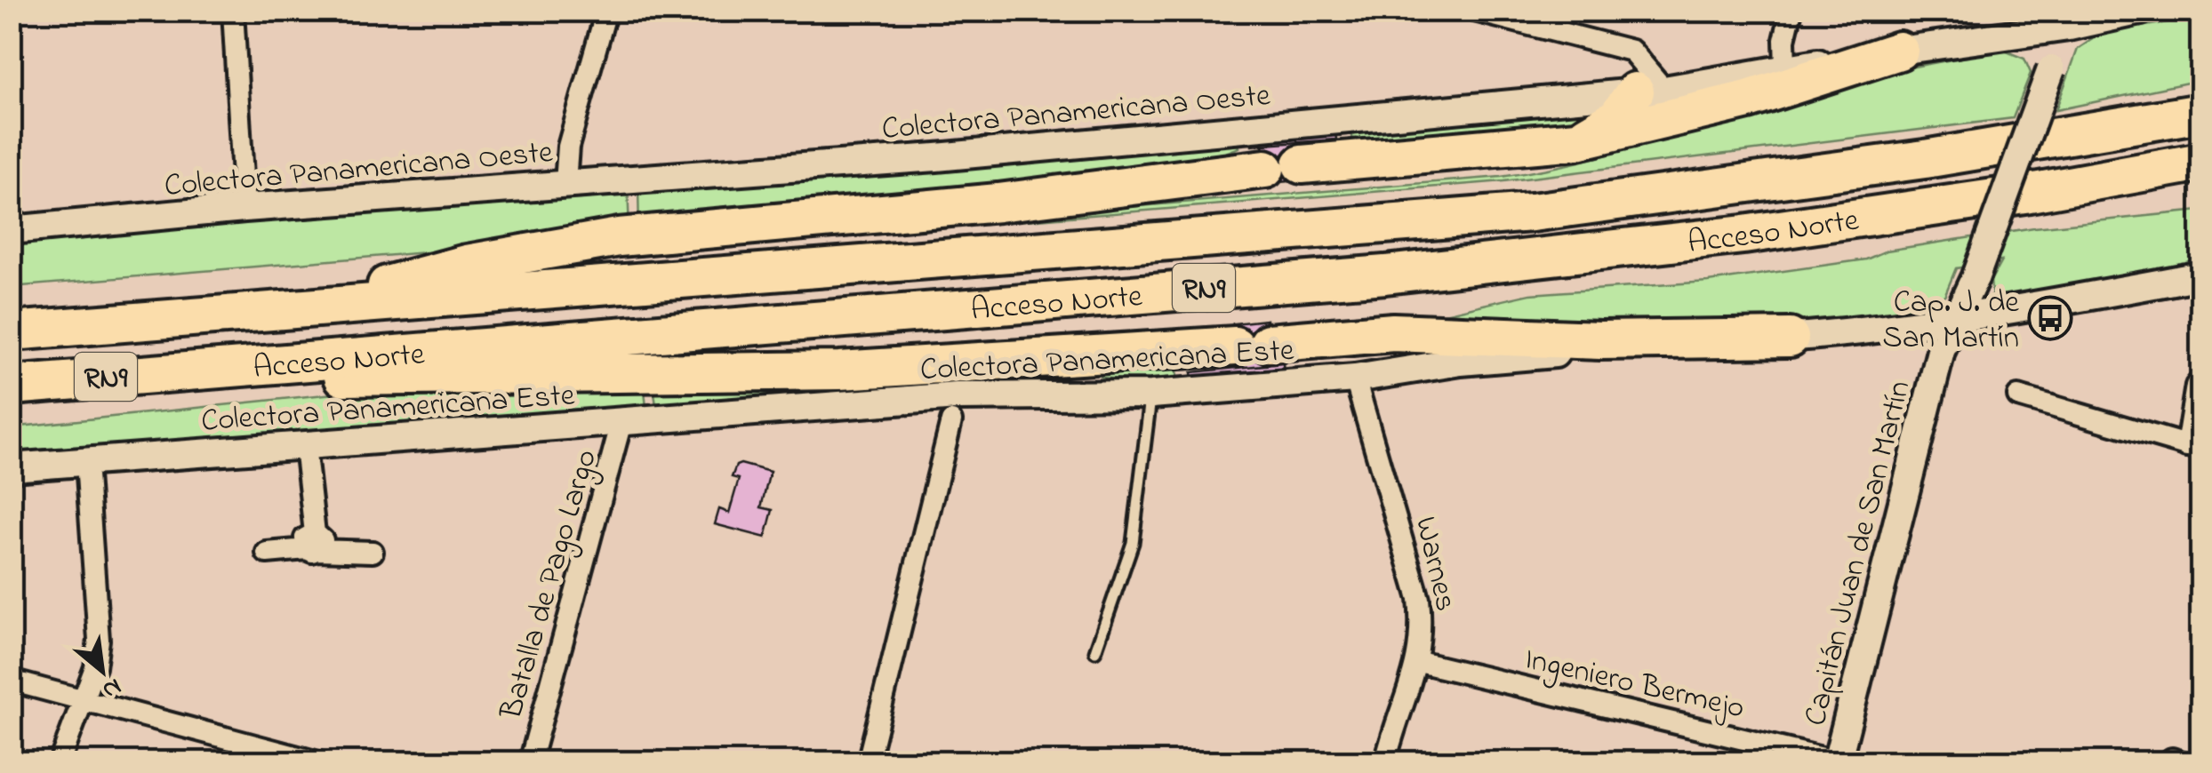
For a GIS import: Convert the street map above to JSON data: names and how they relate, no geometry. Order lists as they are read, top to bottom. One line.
{"streets":{"highway":["Acceso Norte","RN9"],"street":["Colectora Panamericana Oeste","Colectora Panamericana Este","Capitán Juan de San Martín","Warnes","Batalla de Pago Largo","Ingeniero Bermejo"]},"crossings":[["Colectora Panamericana Oeste","Capitán Juan de San Martín"],["Colectora Panamericana Este","Capitán Juan de San Martín"],["Colectora Panamericana Este","Warnes"],["Colectora Panamericana Este","Batalla de Pago Largo"],["Capitán Juan de San Martín","Ingeniero Bermejo"],["Warnes","Ingeniero Bermejo"]],"places":{"bus stop":["Cap. J. de San Martín"]},"north":"bottom right"}
